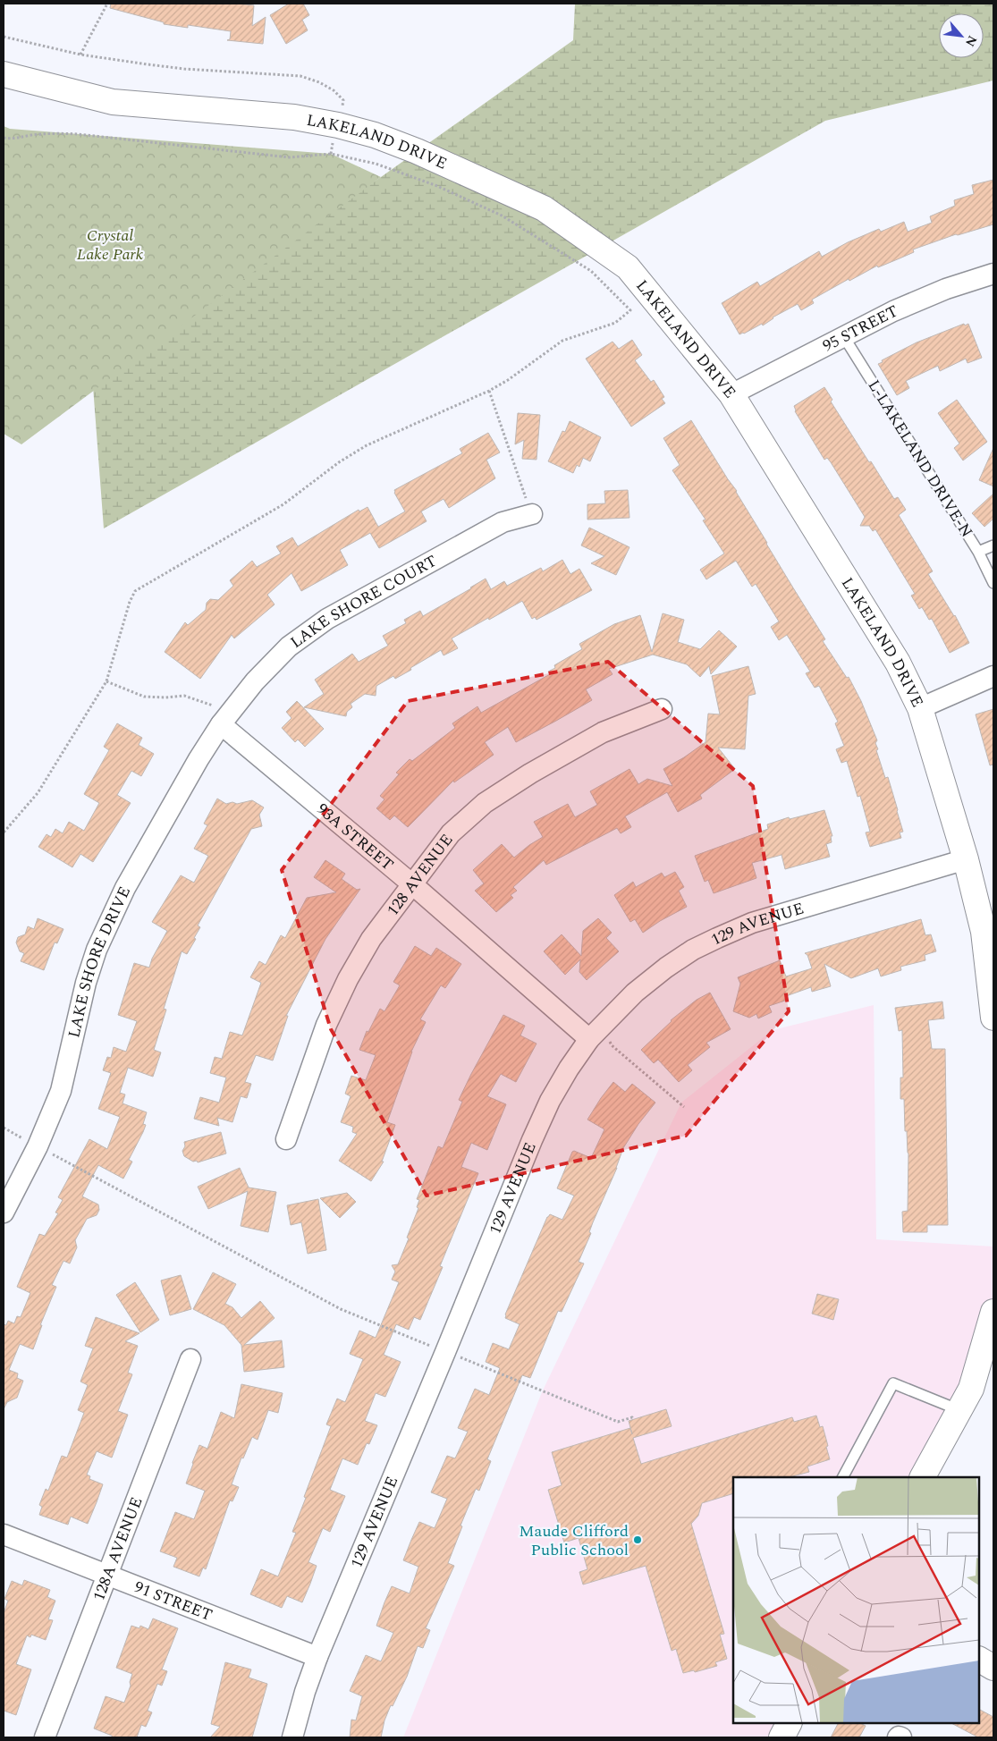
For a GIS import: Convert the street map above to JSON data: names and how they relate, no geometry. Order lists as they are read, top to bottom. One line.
{"streets":{"street":["LAKELAND DRIVE","95 STREET","LAKE SHORE COURT","93A STREET","128 AVENUE","129 AVENUE","LAKE SHORE DRIVE","128A AVENUE","91 STREET"],"lane":["L-LAKELAND DRIVE-N"]},"crossings":[["LAKELAND DRIVE","95 STREET"],["LAKELAND DRIVE","129 AVENUE"],["95 STREET","L-LAKELAND DRIVE-N"],["LAKE SHORE COURT","93A STREET"],["LAKE SHORE COURT","LAKE SHORE DRIVE"],["93A STREET","128 AVENUE"],["93A STREET","129 AVENUE"],["93A STREET","LAKE SHORE DRIVE"],["129 AVENUE","91 STREET"],["128A AVENUE","91 STREET"]],"parks":["Crystal Lake Park"],"places":["Maude Clifford Public School"],"north":"bottom right"}
